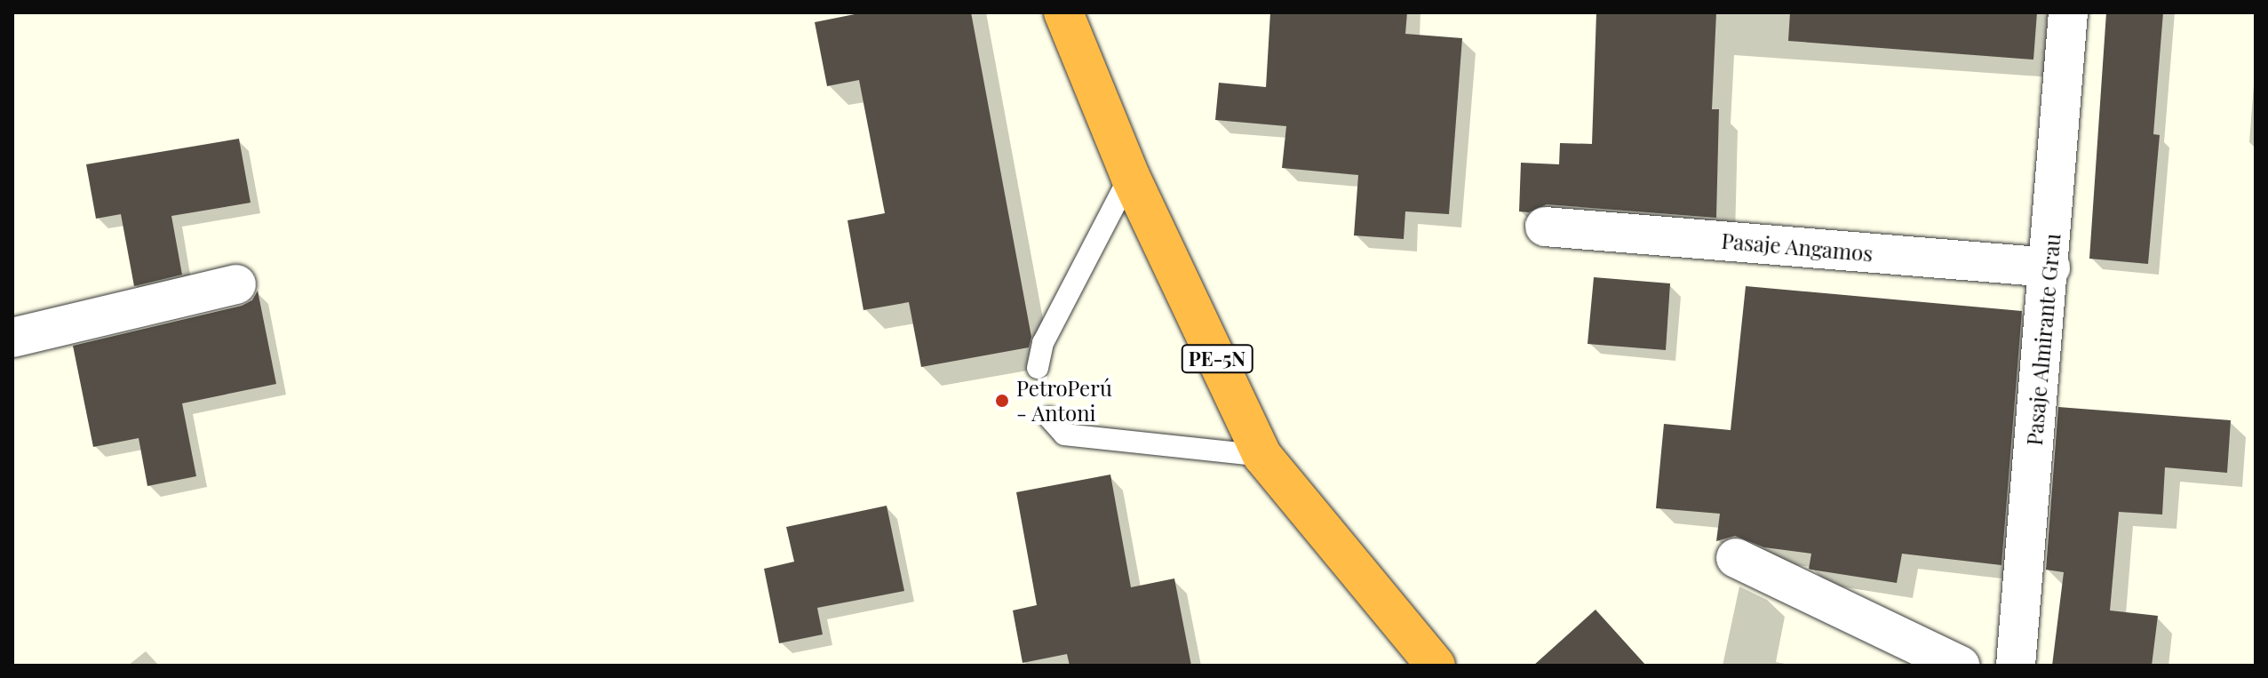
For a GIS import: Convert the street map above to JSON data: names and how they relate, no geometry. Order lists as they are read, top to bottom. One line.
{"streets":{"highway":["PE-5N"],"street":["Pasaje Angamos","Pasaje Almirante Grau"]},"crossings":[["Pasaje Angamos","Pasaje Almirante Grau"]],"places":["PetroPerú - Antoni"]}
